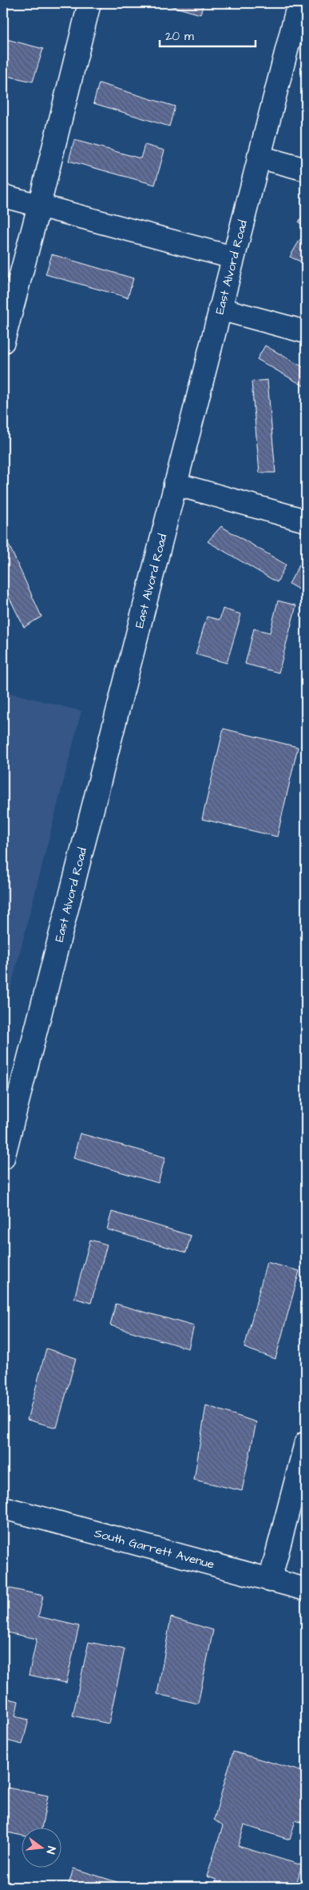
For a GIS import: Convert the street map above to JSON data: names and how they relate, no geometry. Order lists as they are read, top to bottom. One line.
{"streets":{"street":["East Alvord Road","South Garrett Avenue"]},"scale_bar":"20 m","north":"right"}
